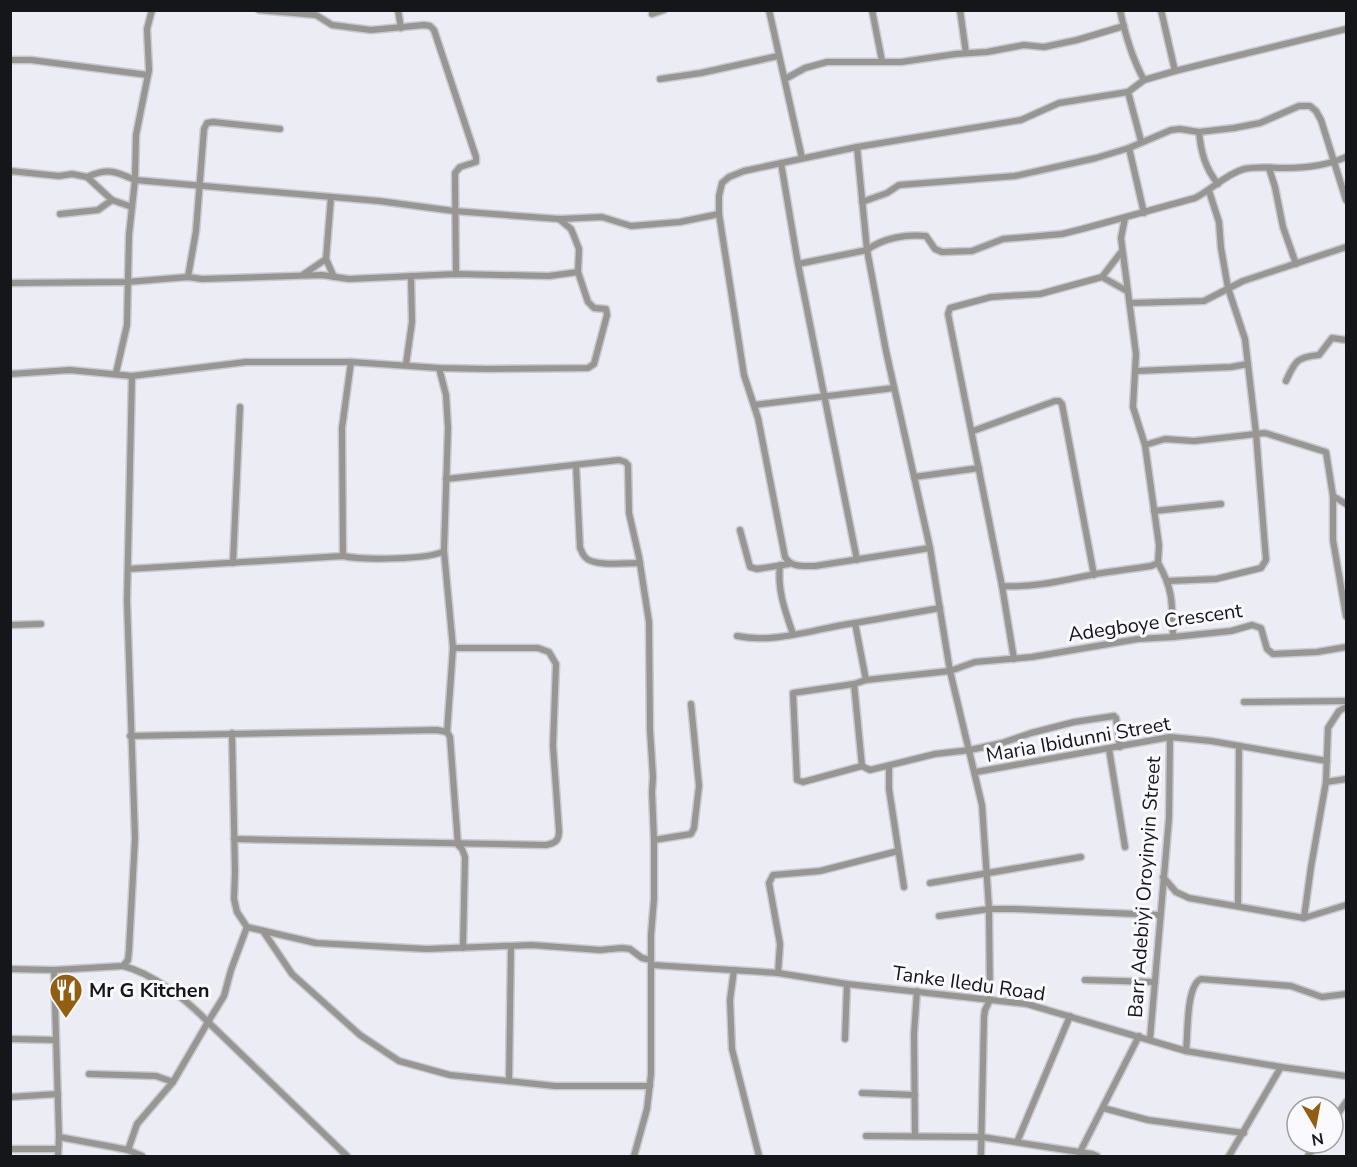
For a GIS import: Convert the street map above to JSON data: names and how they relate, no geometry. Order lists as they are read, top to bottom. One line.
{"streets":{"street":["Adegboye Crescent","Maria Ibidunni Street","Barr Adebiyi Oroyinyin Street","Tanke Iledu Road"]},"crossings":[["Maria Ibidunni Street","Barr Adebiyi Oroyinyin Street"],["Barr Adebiyi Oroyinyin Street","Tanke Iledu Road"]],"places":{"restaurant":["Mr G Kitchen"]},"north":"bottom"}
